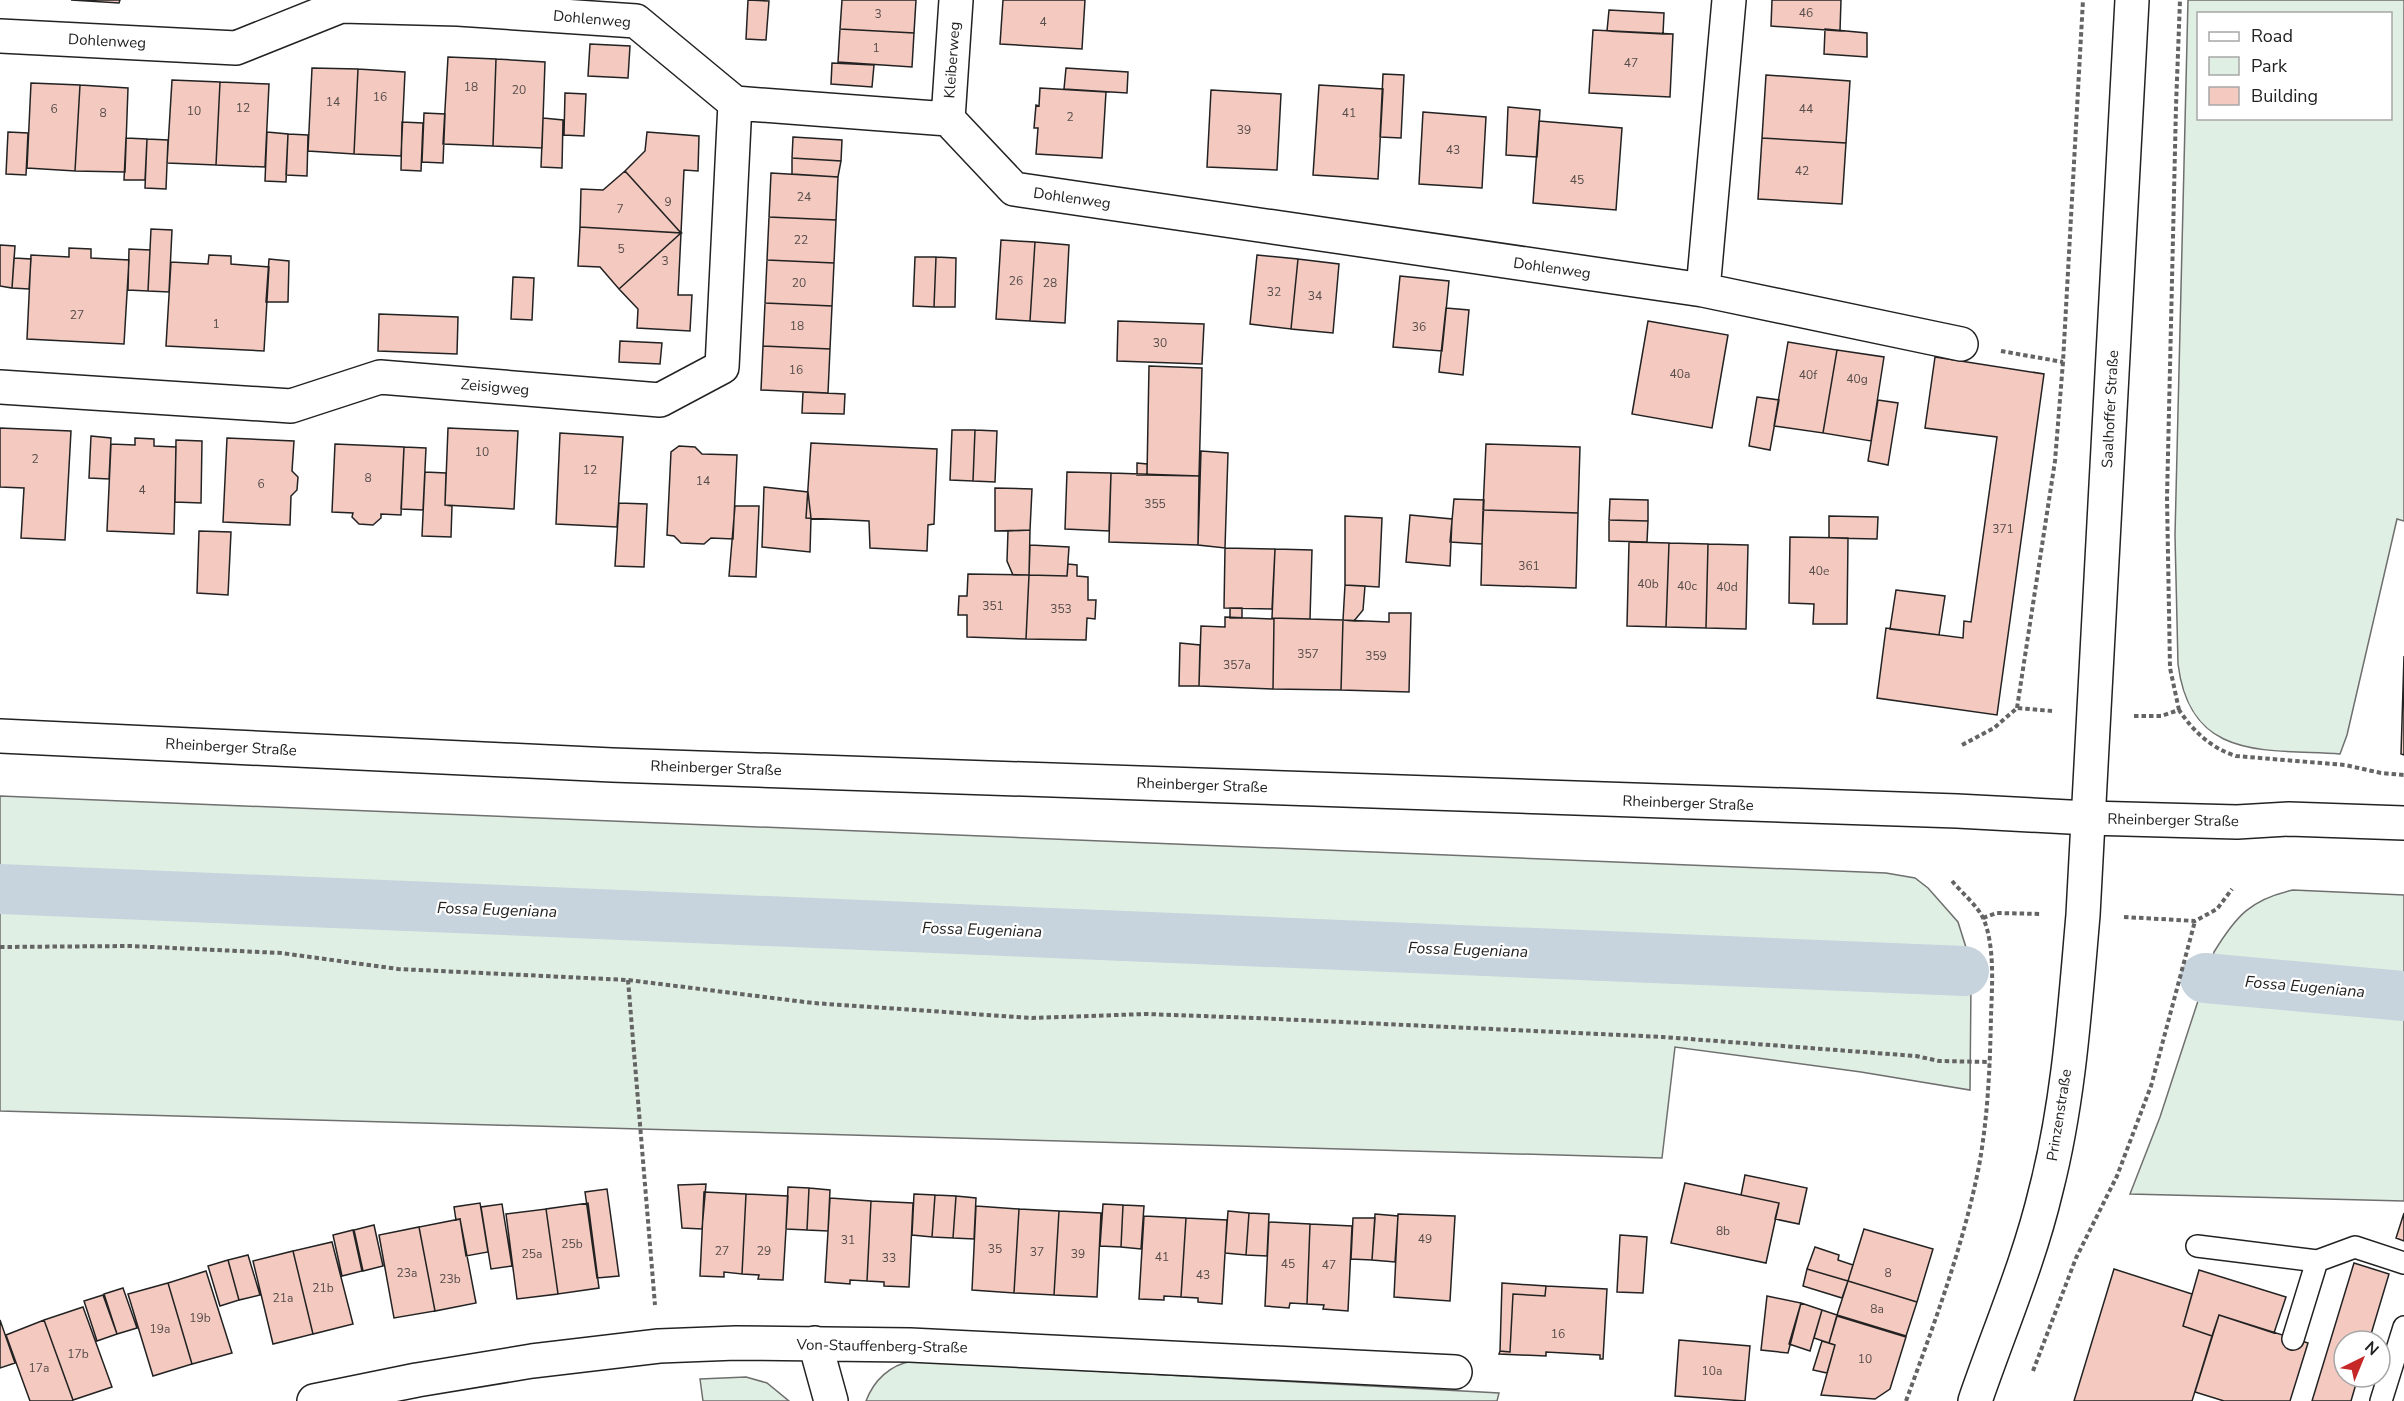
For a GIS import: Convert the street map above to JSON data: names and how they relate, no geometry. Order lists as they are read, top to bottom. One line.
{"streets":{"street":["Dohlenweg","Kleiberweg","Zeisigweg","Saalhoffer Straße","Rheinberger Straße","Prinzenstraße","Von-Stauffenberg-Straße"]},"crossings":[["Dohlenweg","Kleiberweg"],["Dohlenweg","Zeisigweg"],["Saalhoffer Straße","Rheinberger Straße"],["Saalhoffer Straße","Prinzenstraße"],["Rheinberger Straße","Prinzenstraße"]],"water":["Fossa Eugeniana"],"house_numbers":["46","3","4","1","47","18","20","16","14","12","6","44","10","8","41","2","39","43","42","45","24","9","7","22","5","3","26","20","28","32","34","27","1","18","36","30","16","40a","40f","40g","10","2","12","8","14","6","4","355","371","361","40e","40b","40c","40d","351","353","357","359","357a","8b","49","31","25b","35","27","29","37","25a","39","41","33","45","47","23a","8","43","23b","21b","21a","8a","19b","19a","16","17b","10","17a","10a"],"legend":["Road","Park","Building"],"north":"top right"}
